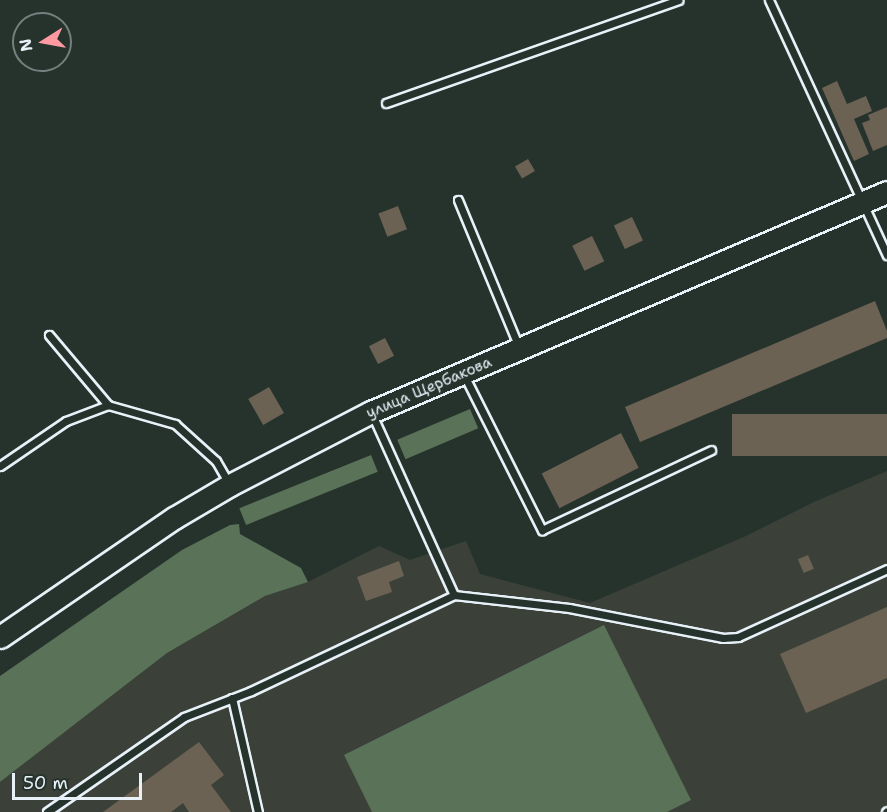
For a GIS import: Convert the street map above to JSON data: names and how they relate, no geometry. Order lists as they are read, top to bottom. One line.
{"streets":{"main road":["улица Щербакова"]},"scale_bar":"50 m","north":"left"}
